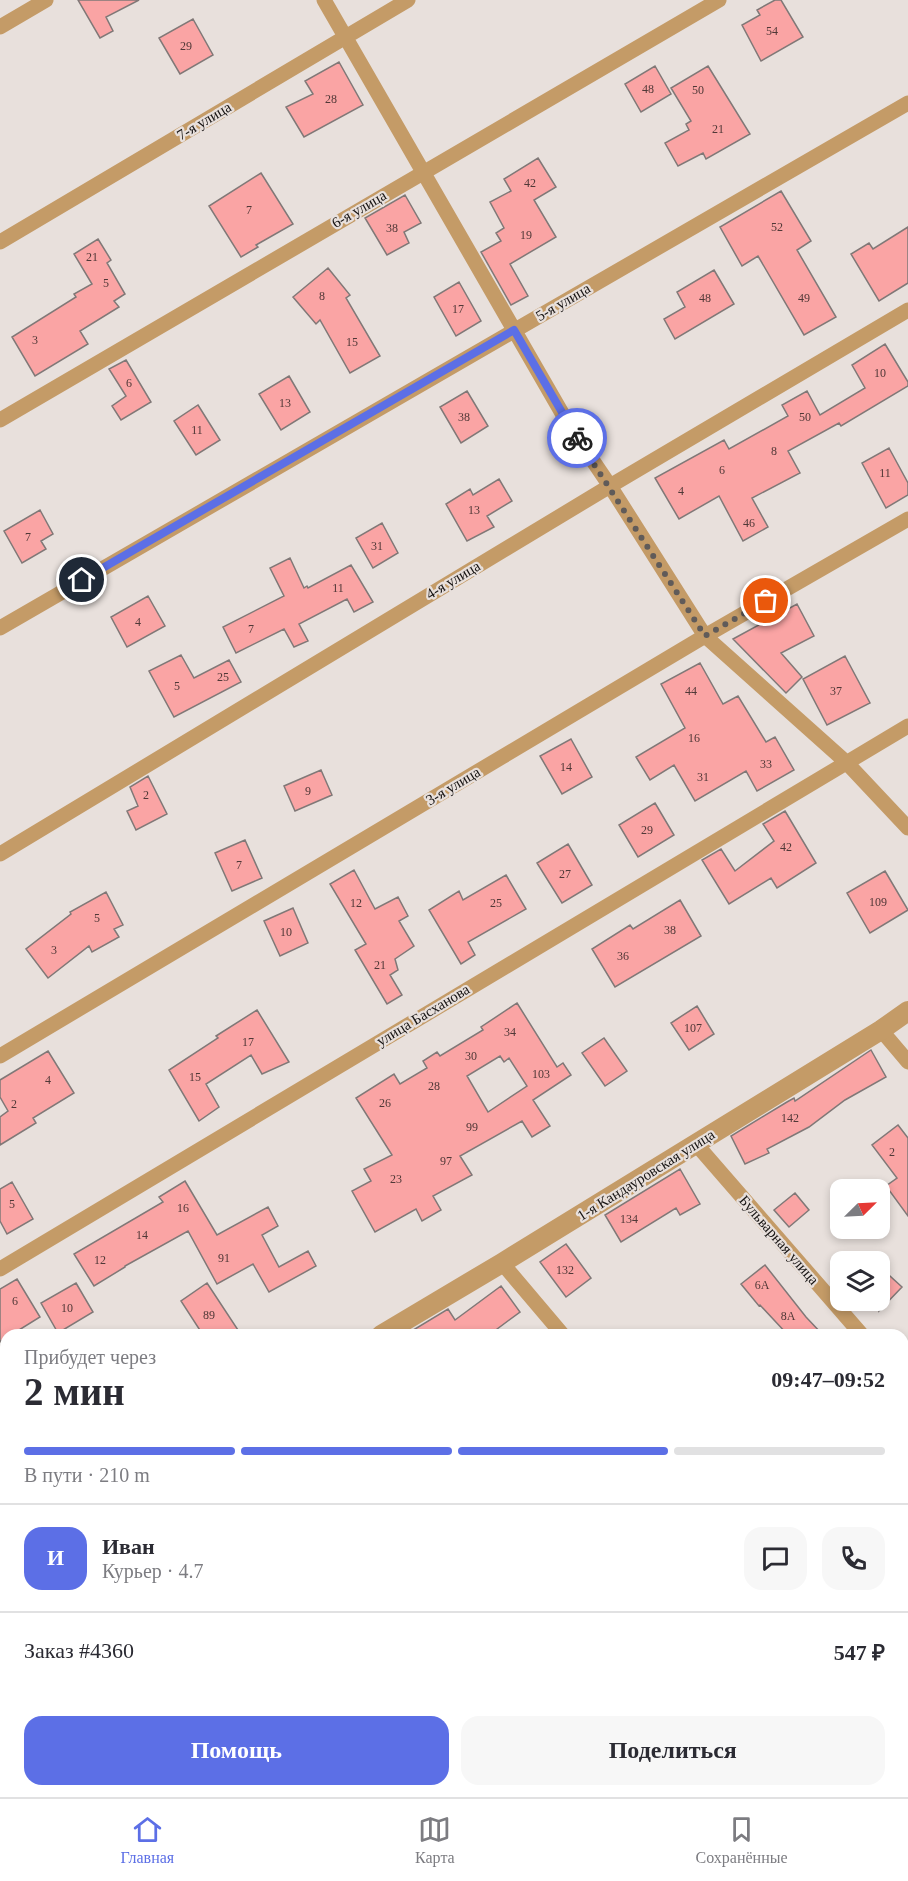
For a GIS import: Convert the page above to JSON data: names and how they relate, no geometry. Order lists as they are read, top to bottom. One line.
{"streets":{"street":["7-я улица","6-я улица","5-я улица","4-я улица","3-я улица","улица Басханова","1-я Кандауровская улица","Бульварная улица"]},"crossings":[["1-я Кандауровская улица","Бульварная улица"]],"house_numbers":["54","29","48","50","28","21","42","7","52","38","19","21","5","8","48","49","17","3","15","10","6","13","38","50","11","8","6","11","4","13","46","7","31","11","4","7","25","5","44","37","16","33","14","31","9","2","29","42","7","27","109","12","25","5","38","10","3","36","21","107","34","17","30","103","15","4","28","26","2","142","99","2","97","23","5","16","134","14","91","12","132","6А","6","10","89","8А"],"north":"top right","page":{"heading":["2 мин","Прибудет через","09:47–09:52"],"panel":["Иван","Курьер · 4.7","Заказ #4360","547 ₽"],"bar":"В пути · 210 m","round":"И","buttons":["Помощь","Поделиться"],"tabs":["Главная","Карта","Сохранённые"]}}
